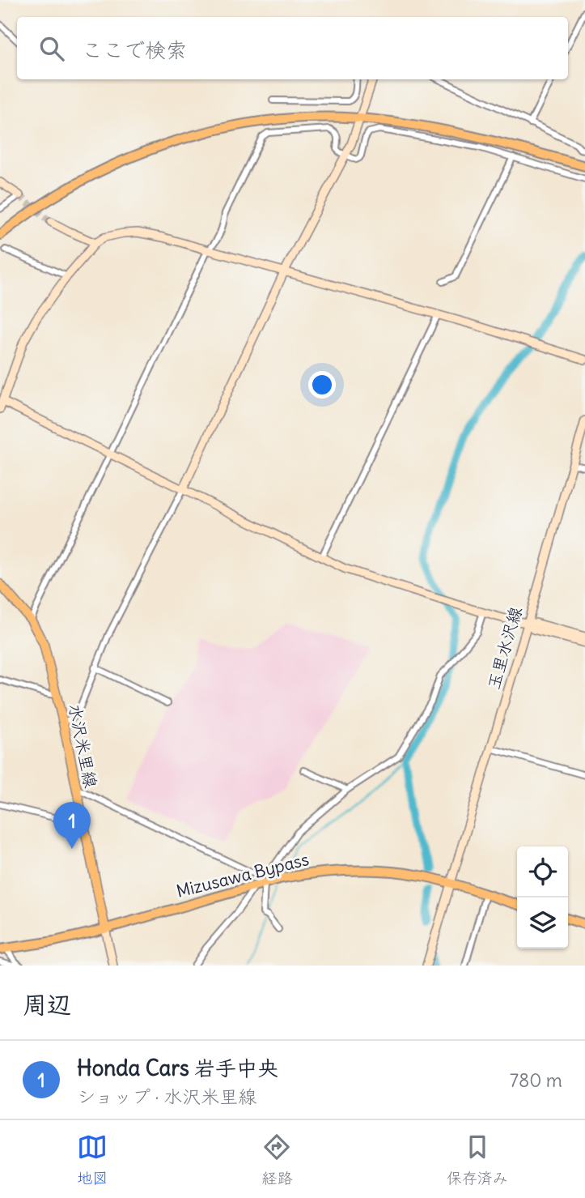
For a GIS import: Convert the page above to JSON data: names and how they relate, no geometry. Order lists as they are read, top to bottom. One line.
{"streets":{"highway":["Mizusawa Bypass"],"main road":["水沢米里線"],"street":["玉里水沢線"]},"crossings":[["玉里水沢線","Mizusawa Bypass"],["水沢米里線","Mizusawa Bypass"]],"page":{"search":"ここで検索","pins":"1","heading":"周辺","list":[{"mark":"1","name":"Honda Cars 岩手中央","note":"ショップ · 水沢米里線","value":"780 m"}],"nav":["地図","経路","保存済み"]}}
